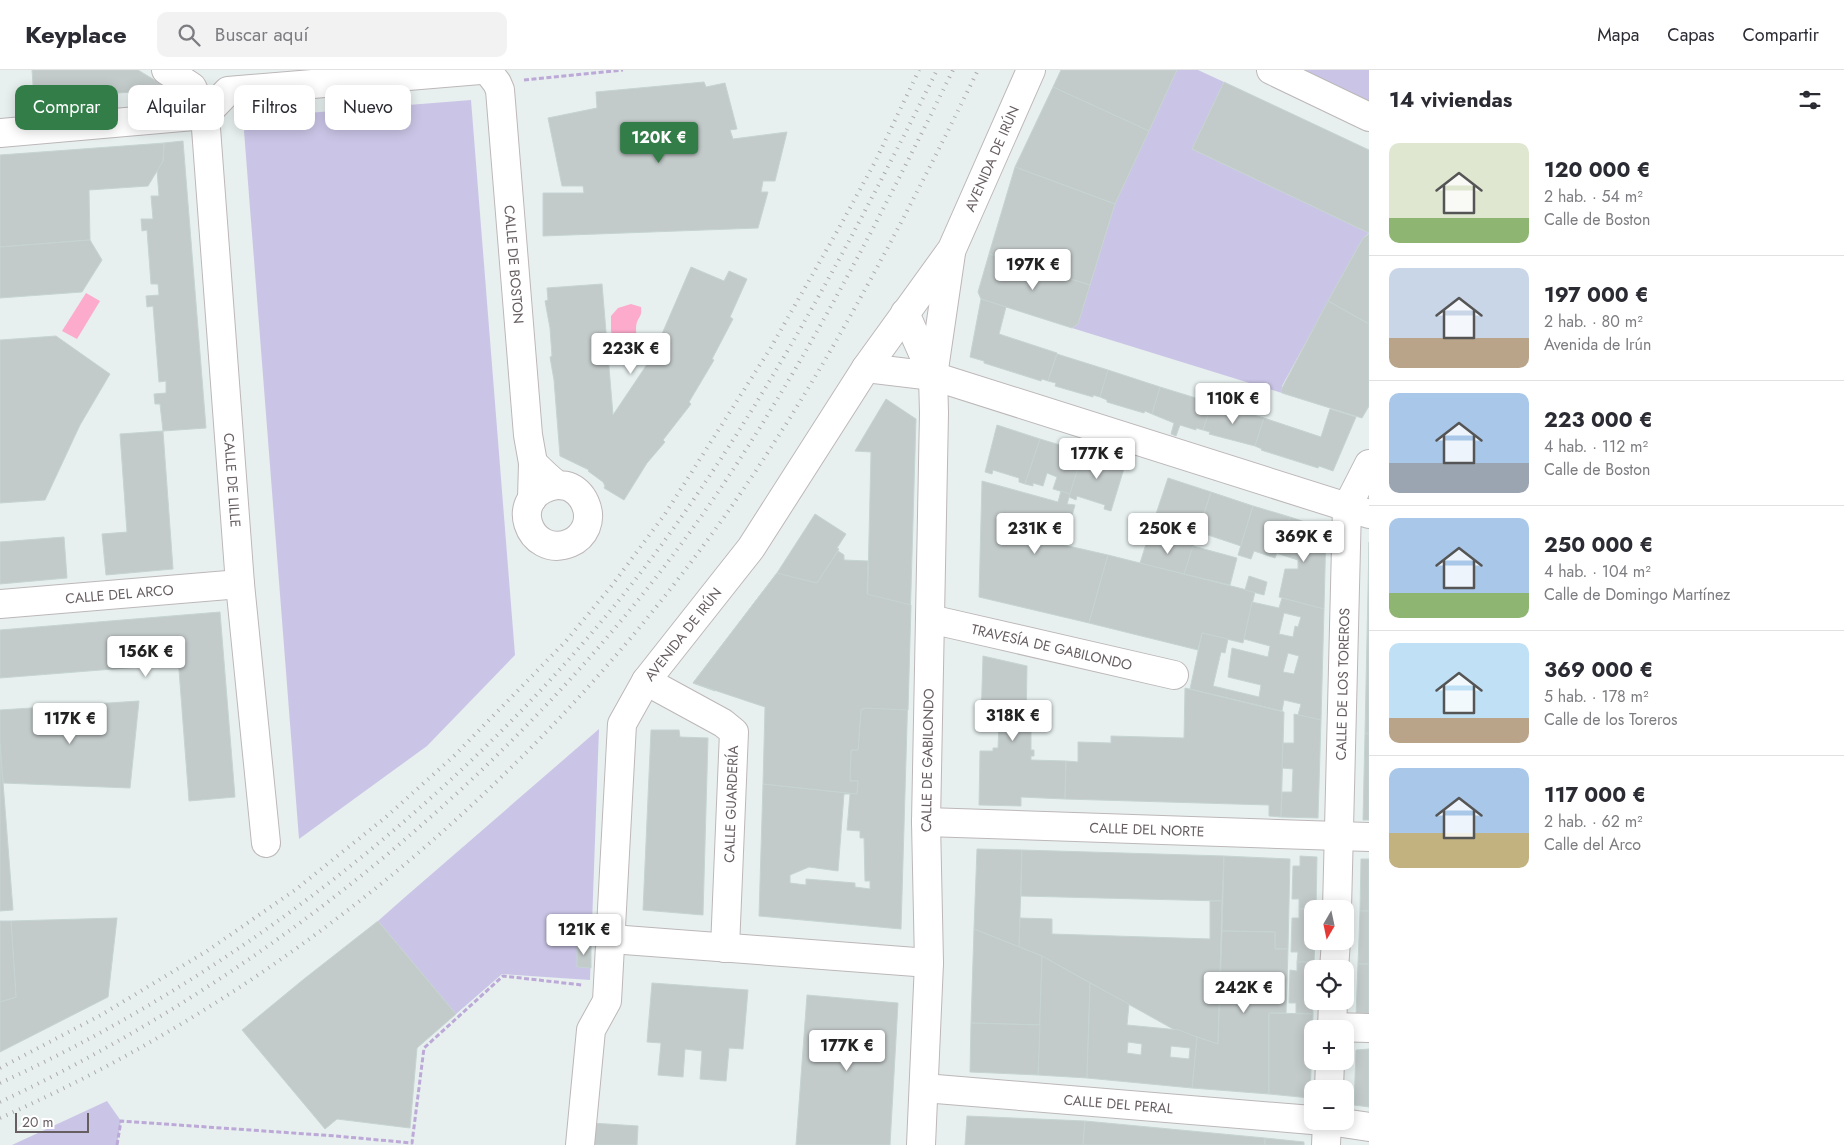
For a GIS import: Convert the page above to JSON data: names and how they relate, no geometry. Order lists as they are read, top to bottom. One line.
{"streets":{"street":["AVENIDA DE IRÚN","CALLE DE BOSTON","CALLE DE LILLE","CALLE DEL ARCO","TRAVESÍA DE GABILONDO","CALLE DE LOS TOREROS","CALLE DE GABILONDO","CALLE GUARDERÍA","CALLE DEL NORTE","CALLE DEL PERAL"]},"crossings":[["AVENIDA DE IRÚN","CALLE DE GABILONDO"],["AVENIDA DE IRÚN","CALLE GUARDERÍA"],["CALLE DE LILLE","CALLE DEL ARCO"],["TRAVESÍA DE GABILONDO","CALLE DE GABILONDO"],["CALLE DE LOS TOREROS","CALLE DEL NORTE"],["CALLE DE GABILONDO","CALLE DEL NORTE"],["CALLE DE GABILONDO","CALLE DEL PERAL"]],"scale_bar":"20 m","north":"bottom","page":{"header":"Keyplace","search":"Buscar aquí","nav":["Mapa","Capas","Compartir"],"heading":"14 viviendas","chip":["Comprar","Alquilar","Filtros","Nuevo"],"price":["120K €","197K €","223K €","110K €","177K €","231K €","250K €","369K €","156K €","318K €","117K €","121K €","242K €","177K €"],"list":[{"name":"120 000 €","note":"2 hab. · 54 m² · Calle de Boston"},{"name":"197 000 €","note":"2 hab. · 80 m² · Avenida de Irún"},{"name":"223 000 €","note":"4 hab. · 112 m² · Calle de Boston"},{"name":"250 000 €","note":"4 hab. · 104 m² · Calle de Domingo Martínez"},{"name":"369 000 €","note":"5 hab. · 178 m² · Calle de los Toreros"},{"name":"117 000 €","note":"2 hab. · 62 m² · Calle del Arco"}],"map_buttons":["+","−"],"scale":"20 m"}}
